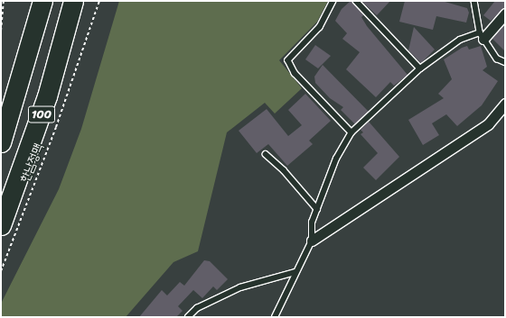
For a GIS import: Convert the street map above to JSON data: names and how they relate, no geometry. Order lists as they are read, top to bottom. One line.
{"streets":{"highway":["100"],"path":["한남정맥"]}}
